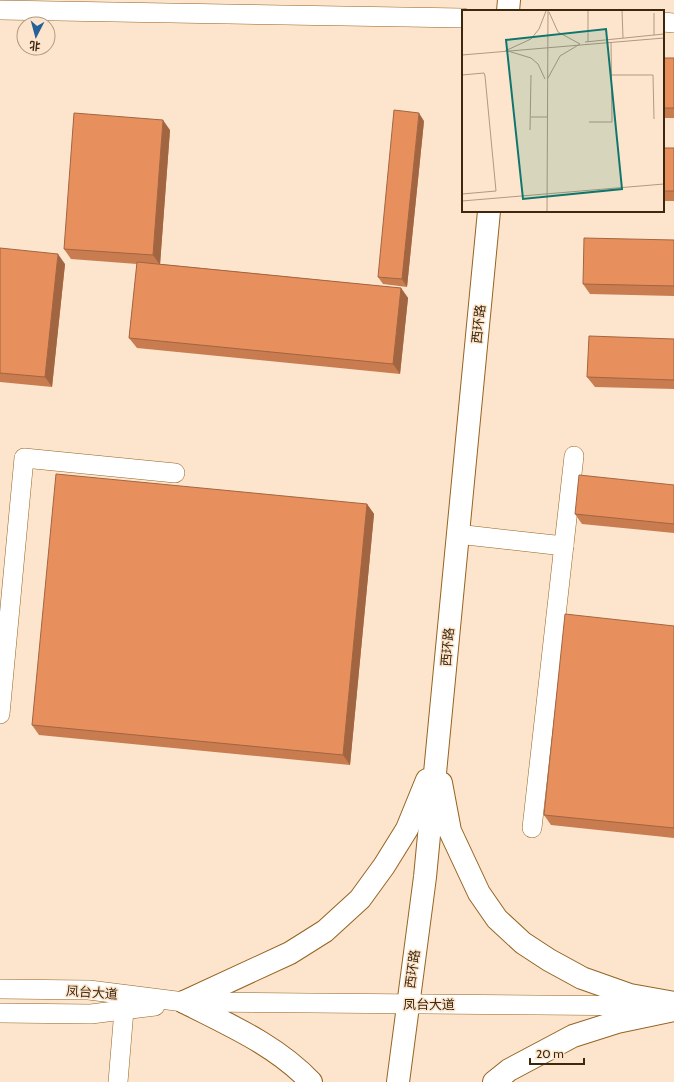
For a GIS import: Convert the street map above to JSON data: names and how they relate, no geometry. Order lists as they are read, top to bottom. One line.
{"streets":{"main road":["西环路"],"street":["凤台大道"]},"crossings":[["西环路","凤台大道"]],"scale_bar":"20 m","north":"bottom"}
